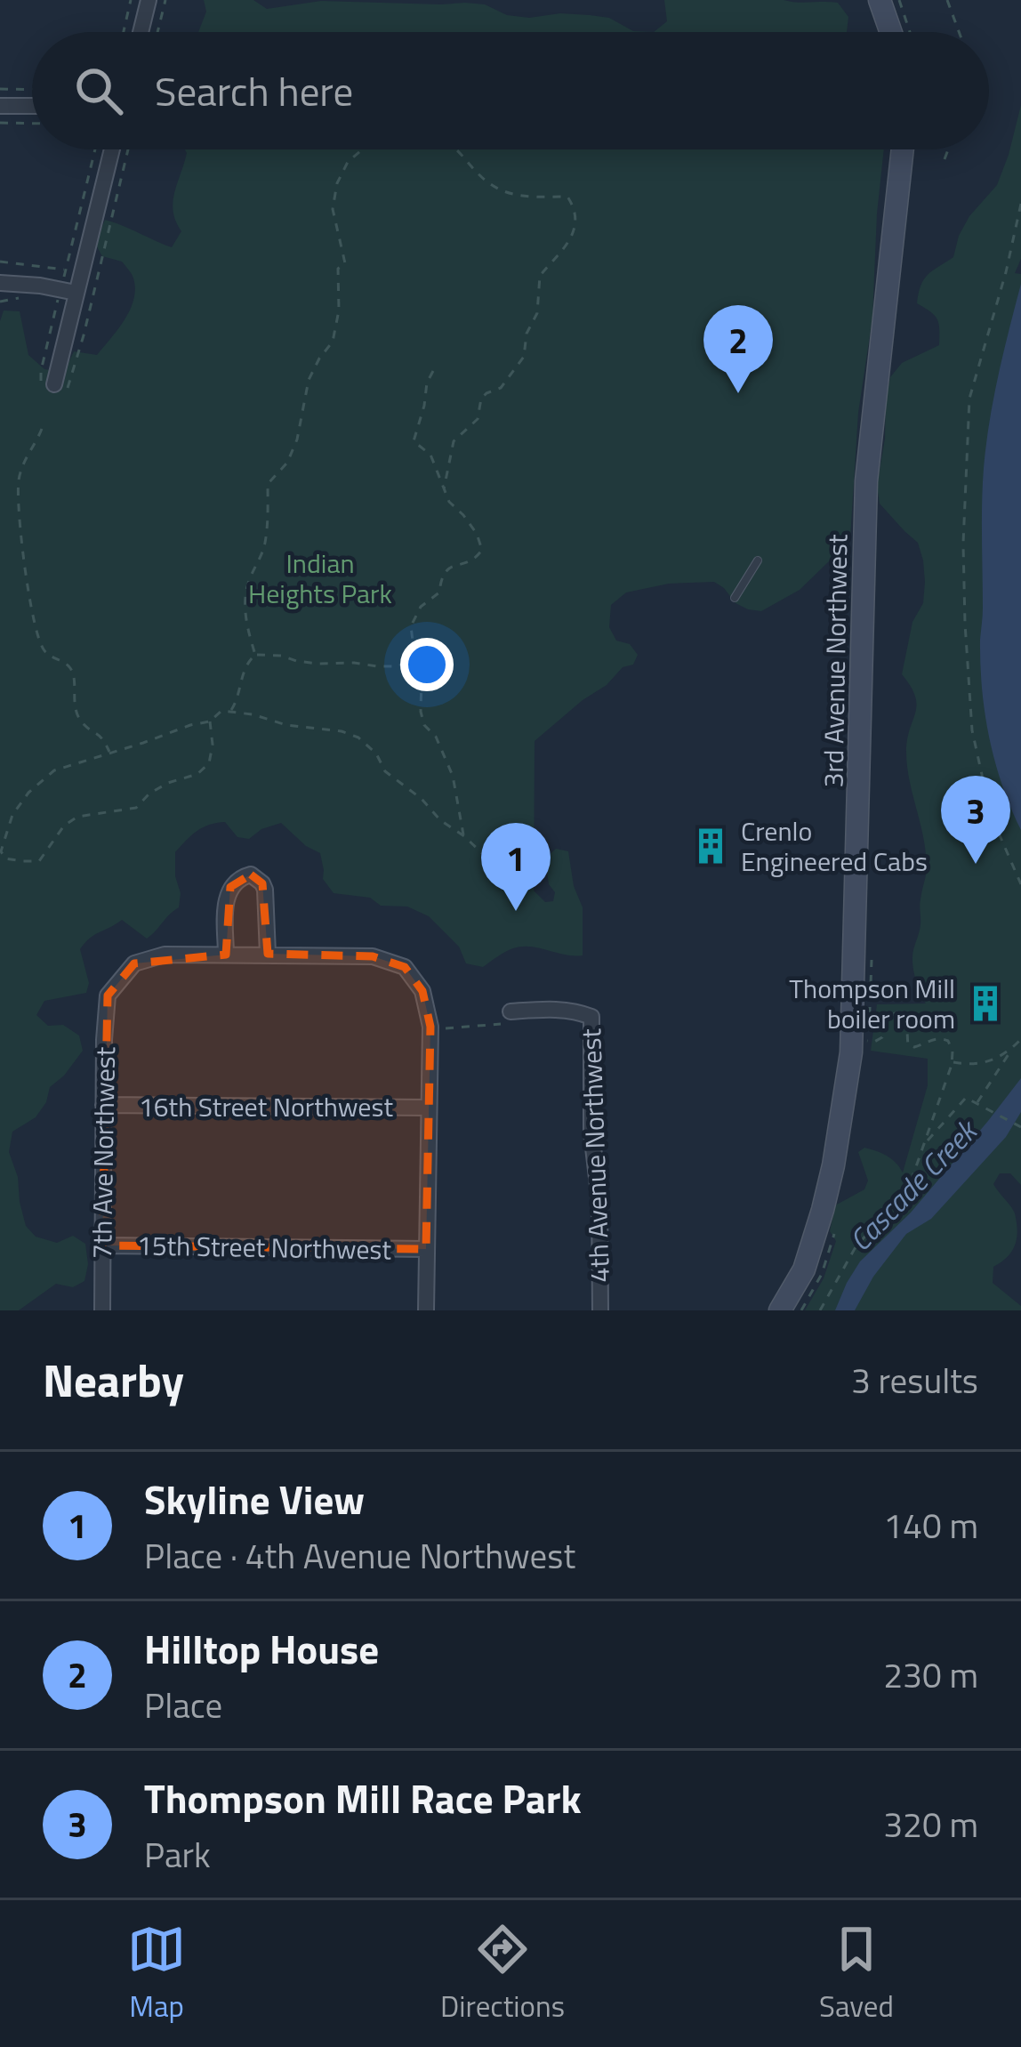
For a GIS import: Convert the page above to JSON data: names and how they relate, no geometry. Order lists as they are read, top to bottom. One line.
{"streets":{"main road":["3rd Avenue Northwest"],"street":["16th Street Northwest","7th Ave Northwest","4th Avenue Northwest","15th Street Northwest"]},"crossings":[["16th Street Northwest","7th Ave Northwest"],["7th Ave Northwest","15th Street Northwest"]],"water":["Cascade Creek"],"parks":["Indian Heights Park"],"places":{"building":["Crenlo Engineered Cabs","Thompson Mill boiler room"]},"page":{"search":"Search here","pins":["2","3","1"],"heading":["Nearby","3 results"],"list":[{"mark":"1","name":"Skyline View","note":"Place · 4th Avenue Northwest","value":"140 m"},{"mark":"2","name":"Hilltop House","note":"Place","value":"230 m"},{"mark":"3","name":"Thompson Mill Race Park","note":"Park","value":"320 m"}],"nav":["Map","Directions","Saved"]}}
